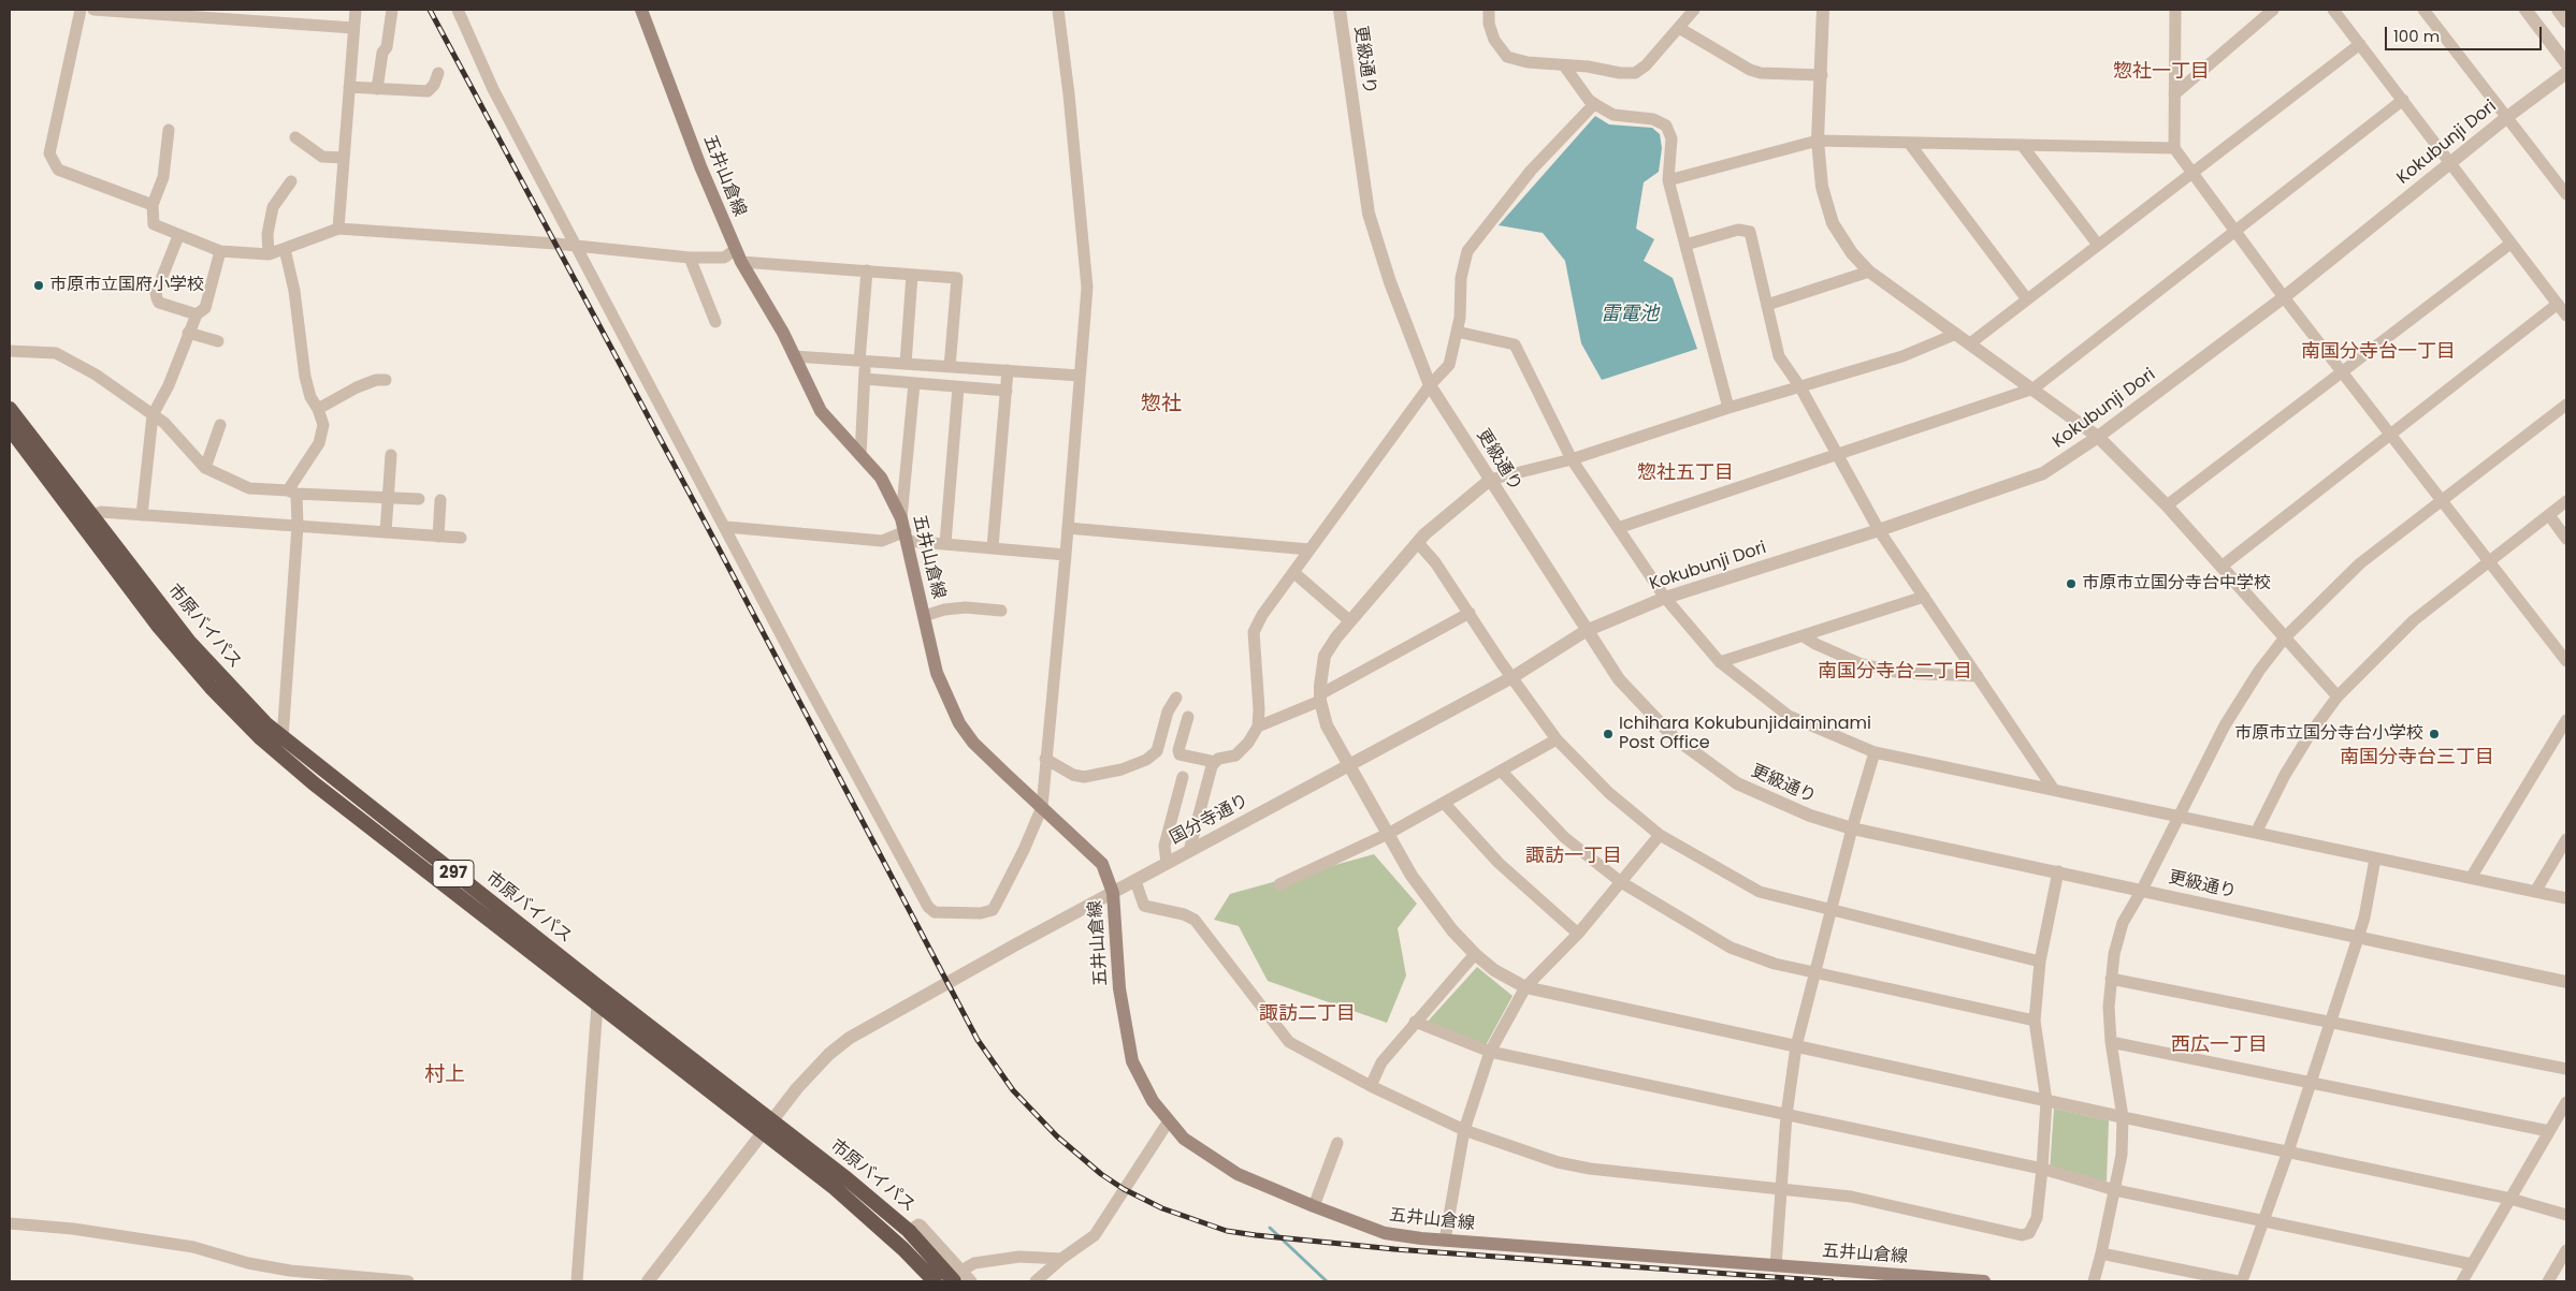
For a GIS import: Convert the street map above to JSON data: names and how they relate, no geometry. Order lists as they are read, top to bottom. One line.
{"streets":{"highway":["市原バイパス","297"],"main road":["五井山倉線"],"street":["更級通り","Kokubunji Dori","国分寺通り"]},"crossings":[["更級通り","Kokubunji Dori"],["更級通り","国分寺通り"],["Kokubunji Dori","国分寺通り"],["五井山倉線","国分寺通り"],["市原バイパス","国分寺通り"]],"districts":["惣社一丁目","南国分寺台一丁目","惣社","惣社五丁目","南国分寺台二丁目","南国分寺台三丁目","諏訪一丁目","諏訪二丁目","西広一丁目","村上"],"water":["雷電池"],"places":["市原市立国府小学校","市原市立国分寺台中学校","Ichihara Kokubunjidaiminami Post Office","市原市立国分寺台小学校"],"scale_bar":"100 m"}
